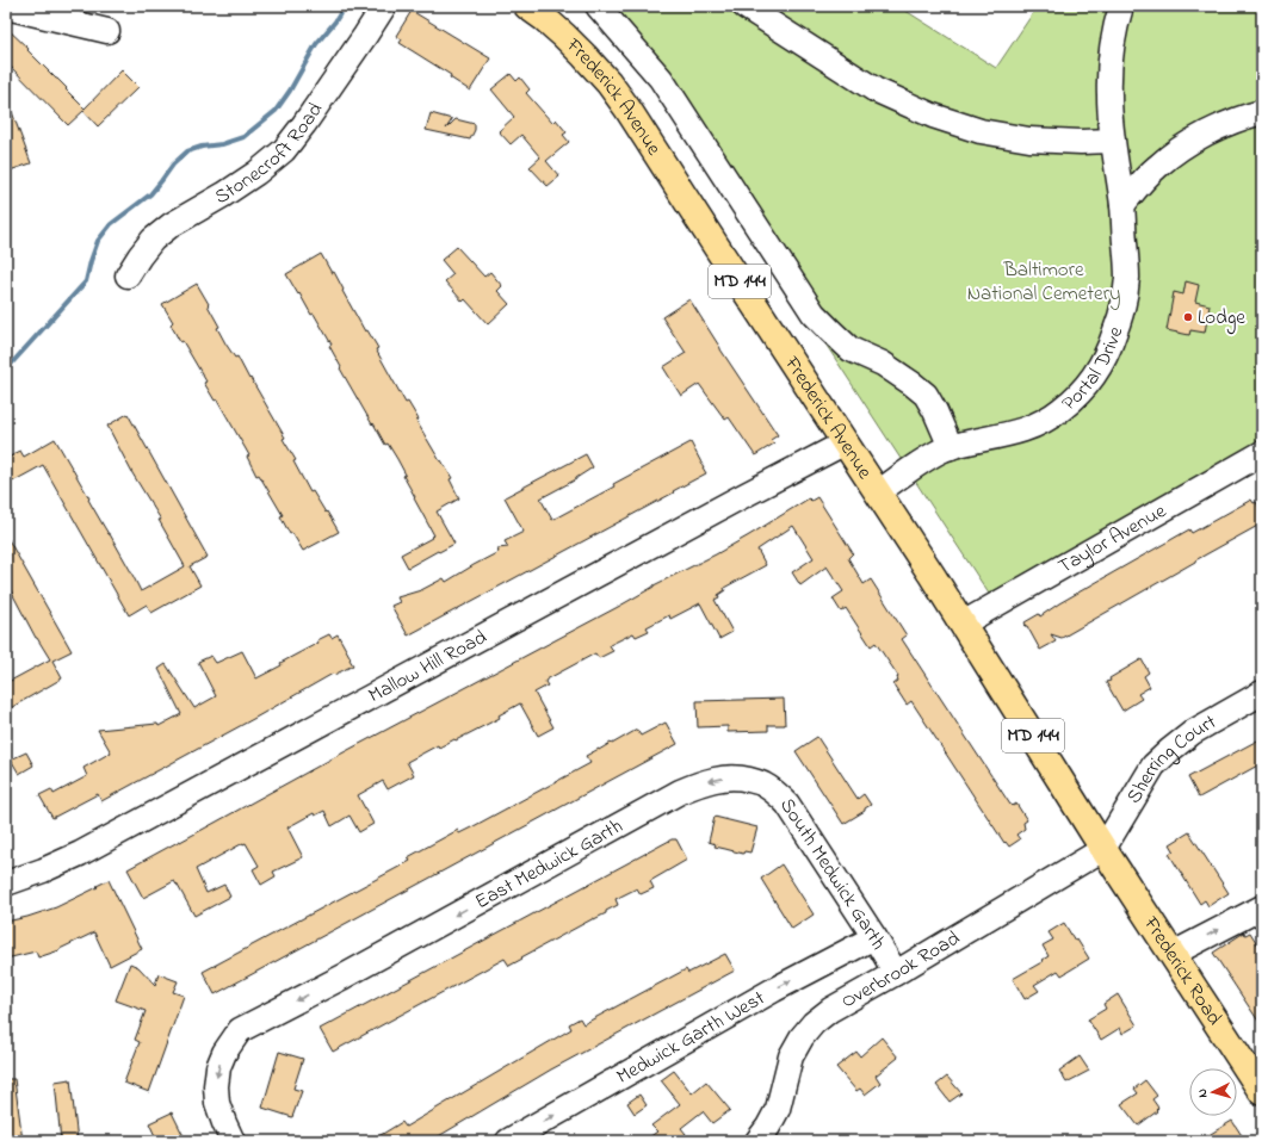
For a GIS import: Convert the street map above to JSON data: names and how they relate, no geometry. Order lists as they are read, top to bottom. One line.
{"streets":{"main road":["Frederick Avenue","MD 144","Frederick Road"],"street":["Stonecroft Road","Portal Drive","Taylor Avenue","Mallow Hill Road","Sherring Court","East Medwick Garth","South Medwick Garth","Overbrook Road","Medwick Garth West"]},"crossings":[["Frederick Avenue","Portal Drive"],["Frederick Avenue","Taylor Avenue"],["Frederick Avenue","Mallow Hill Road"],["Frederick Avenue","Sherring Court"],["Frederick Avenue","Overbrook Road"],["Frederick Avenue","Frederick Road"],["Sherring Court","Overbrook Road"],["Sherring Court","Frederick Road"],["East Medwick Garth","South Medwick Garth"],["South Medwick Garth","Overbrook Road"],["South Medwick Garth","Medwick Garth West"],["Overbrook Road","Frederick Road"]],"one_way":["East Medwick Garth","Medwick Garth West"],"parks":["Baltimore National Cemetery"],"places":["Lodge"],"north":"left"}
